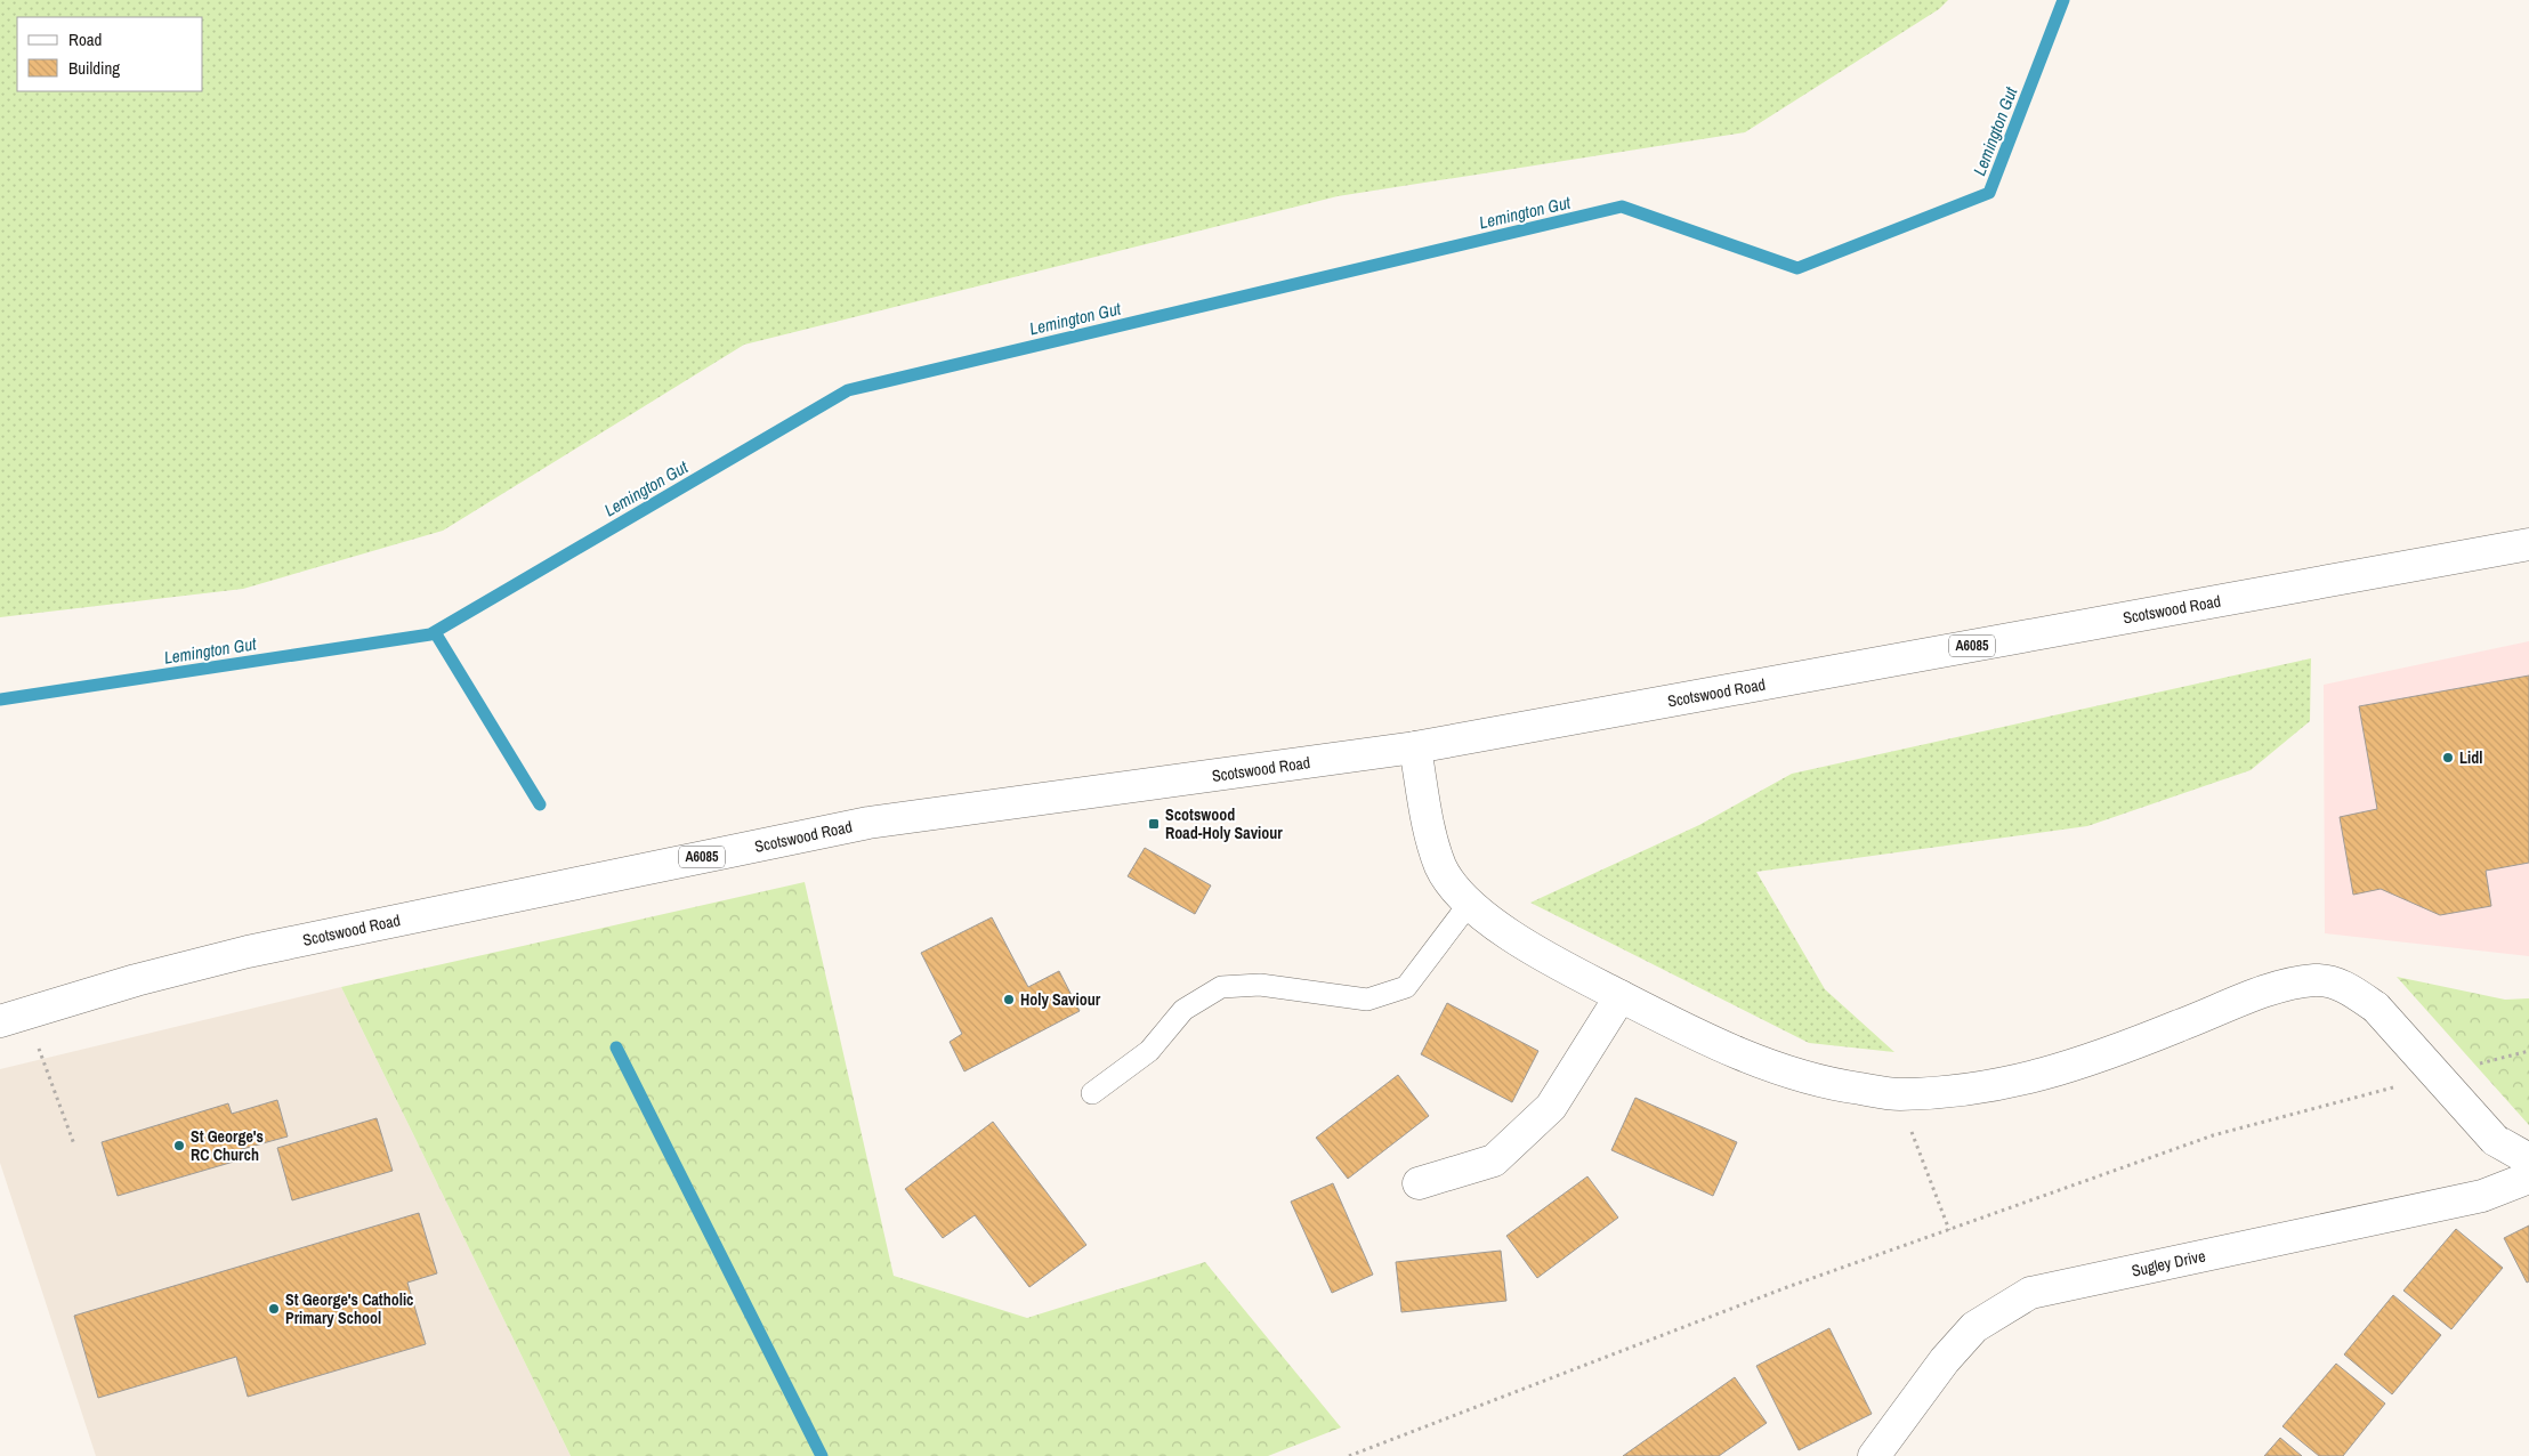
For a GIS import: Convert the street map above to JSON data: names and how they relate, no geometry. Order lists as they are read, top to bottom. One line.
{"streets":{"main road":["Scotswood Road","A6085","Sugley Drive"]},"water":["Lemington Gut"],"places":{"other":["Lidl","Holy Saviour","St George's RC Church","St George's Catholic Primary School"],"transit":["Scotswood Road-Holy Saviour"]},"legend":["Road","Building"]}
